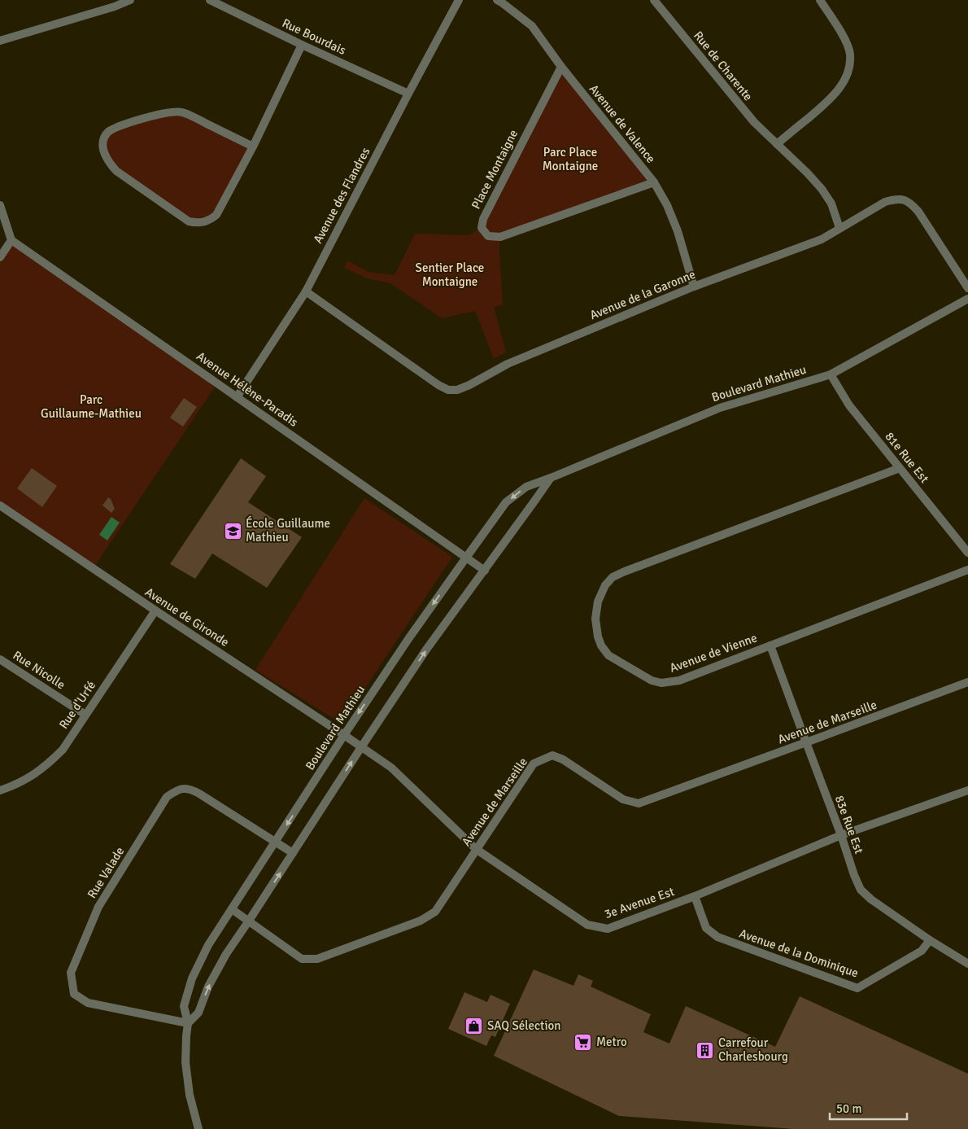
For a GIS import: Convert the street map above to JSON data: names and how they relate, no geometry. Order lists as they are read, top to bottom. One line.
{"streets":{"street":["Rue Bourdais","Rue de Charente","Avenue de Valence","Place Montaigne","Avenue des Flandres","Avenue de la Garonne","Boulevard Mathieu","Avenue Hélène-Paradis","81e Rue Est","Avenue de Gironde","Avenue de Vienne","Rue Nicolle","Rue d'Urfé","Avenue de Marseille","83e Rue Est","Rue Valade","3e Avenue Est","Avenue de la Dominique"]},"crossings":[["Rue Bourdais","Avenue des Flandres"],["Rue de Charente","Avenue de la Garonne"],["Avenue de Valence","Place Montaigne"],["Avenue de Valence","Avenue de la Garonne"],["Avenue des Flandres","Avenue de la Garonne"],["Avenue des Flandres","Avenue Hélène-Paradis"],["Boulevard Mathieu","Avenue Hélène-Paradis"],["Boulevard Mathieu","81e Rue Est"],["Boulevard Mathieu","Avenue de Gironde"],["Boulevard Mathieu","Avenue de Marseille"],["Boulevard Mathieu","Rue Valade"],["81e Rue Est","Avenue de Vienne"],["Avenue de Gironde","Rue d'Urfé"],["Avenue de Gironde","3e Avenue Est"],["Avenue de Vienne","83e Rue Est"],["Rue Nicolle","Rue d'Urfé"],["Avenue de Marseille","83e Rue Est"],["Avenue de Marseille","3e Avenue Est"],["83e Rue Est","3e Avenue Est"],["83e Rue Est","Avenue de la Dominique"],["3e Avenue Est","Avenue de la Dominique"]],"parks":["Parc Place Montaigne","Sentier Place Montaigne","Parc Guillaume-Mathieu"],"places":{"school or university":["École Guillaume Mathieu"],"shop":["SAQ Sélection"],"supermarket":["Metro"],"building":["Carrefour Charlesbourg"]},"scale_bar":"50 m"}
